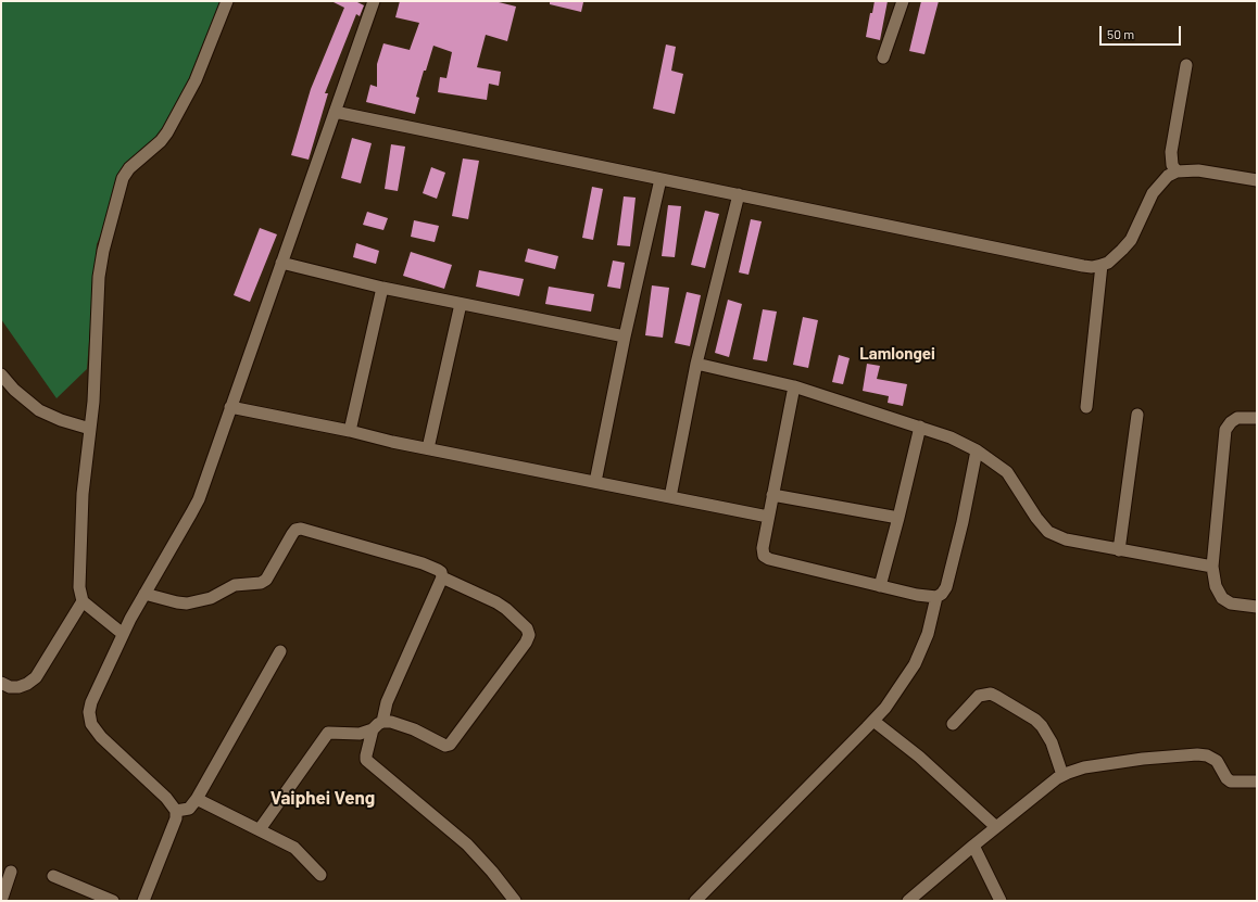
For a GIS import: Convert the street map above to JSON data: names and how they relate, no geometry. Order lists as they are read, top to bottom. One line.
{"districts":["Lamlongei","Vaiphei Veng"],"scale_bar":"50 m"}
